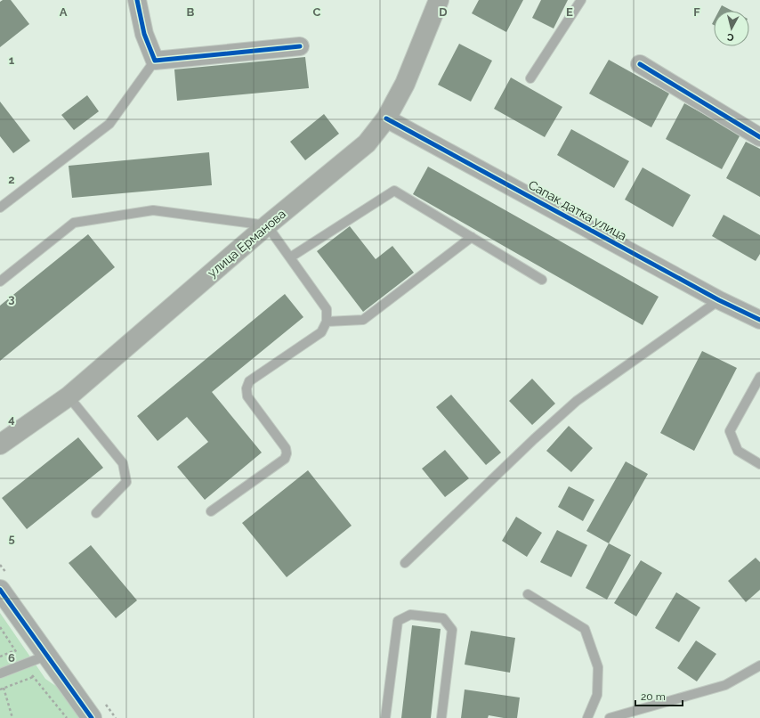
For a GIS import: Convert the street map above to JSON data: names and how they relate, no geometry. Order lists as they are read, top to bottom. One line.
{"streets":{"main road":["улица Ерманова"],"street":["Сапак датка улица"]},"crossings":[["Сапак датка улица","улица Ерманова"]],"scale_bar":"20 m","north":"bottom","grid":{"columns":["A","B","C","D","E","F"],"rows":["1","2","3","4","5","6"]}}
